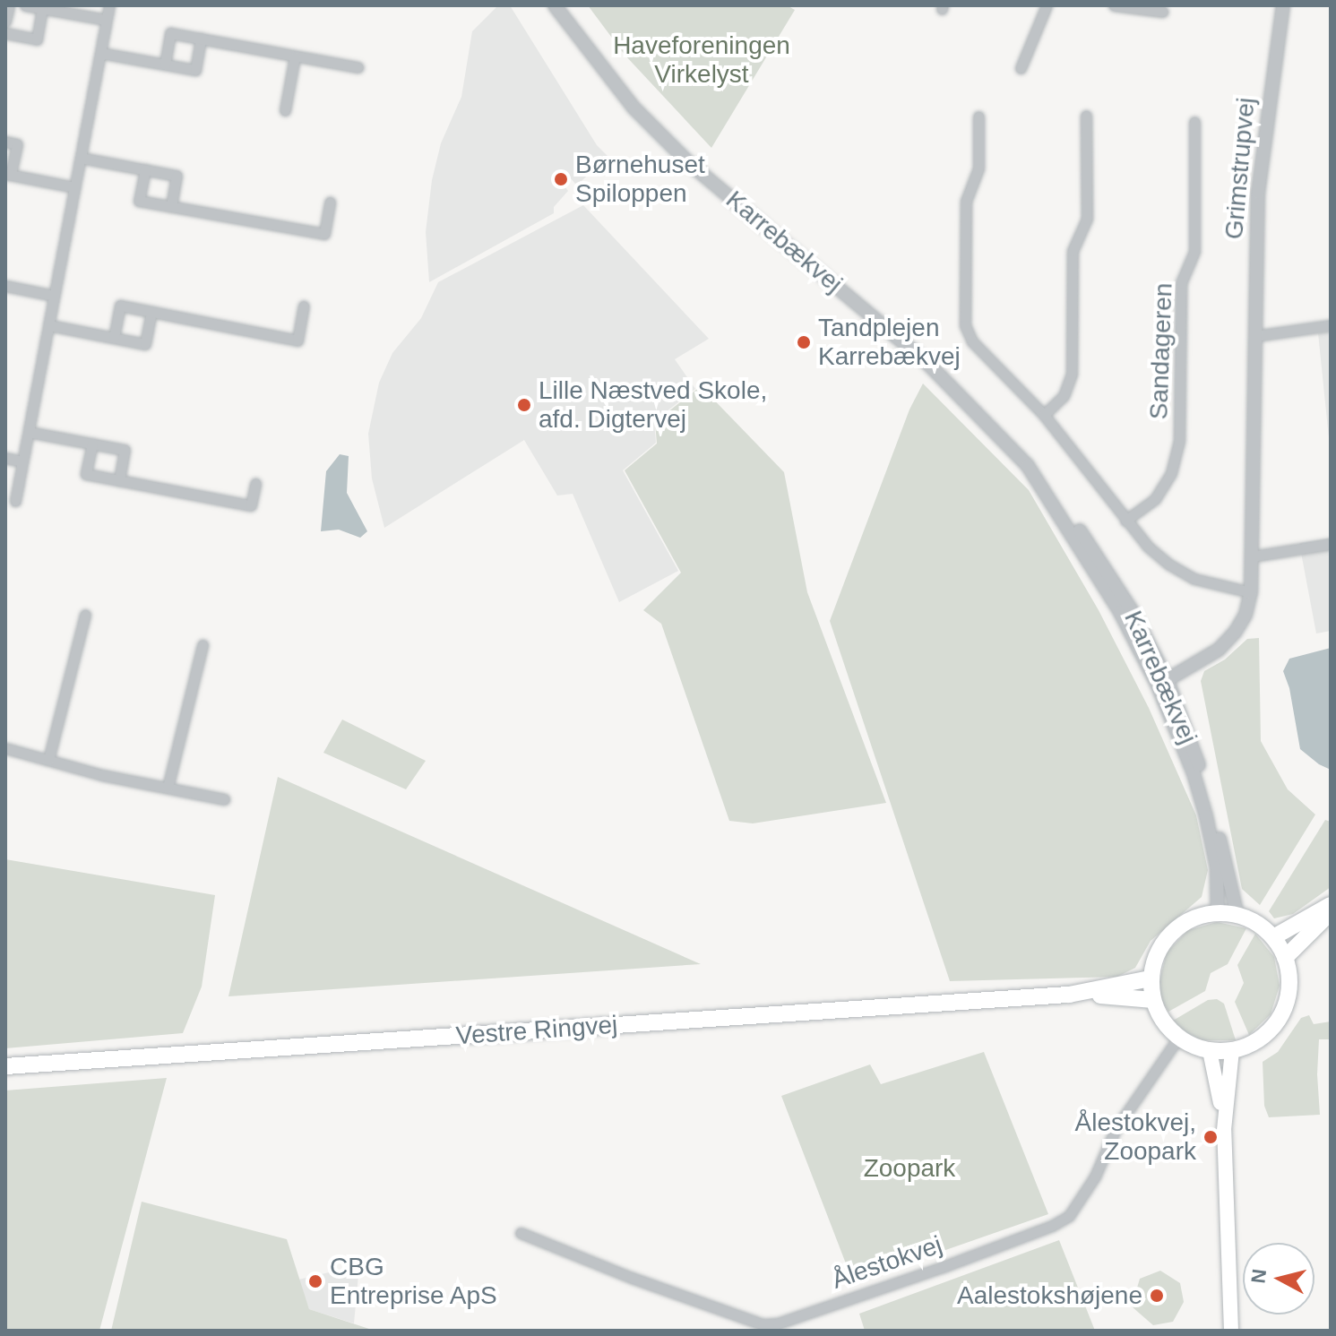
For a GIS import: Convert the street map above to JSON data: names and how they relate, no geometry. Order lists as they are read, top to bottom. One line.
{"streets":{"main road":["Vestre Ringvej"],"street":["Grimstrupvej","Karrebækvej","Sandageren","Ålestokvej"]},"crossings":[["Grimstrupvej","Karrebækvej"],["Karrebækvej","Vestre Ringvej"],["Karrebækvej","Ålestokvej"],["Vestre Ringvej","Ålestokvej"]],"parks":["Haveforeningen Virkelyst","Zoopark"],"places":["Børnehuset Spiloppen","Tandplejen Karrebækvej","Lille Næstved Skole, afd. Digtervej","Ålestokvej, Zoopark","CBG Entreprise ApS","Aalestokshøjene"],"north":"left"}
